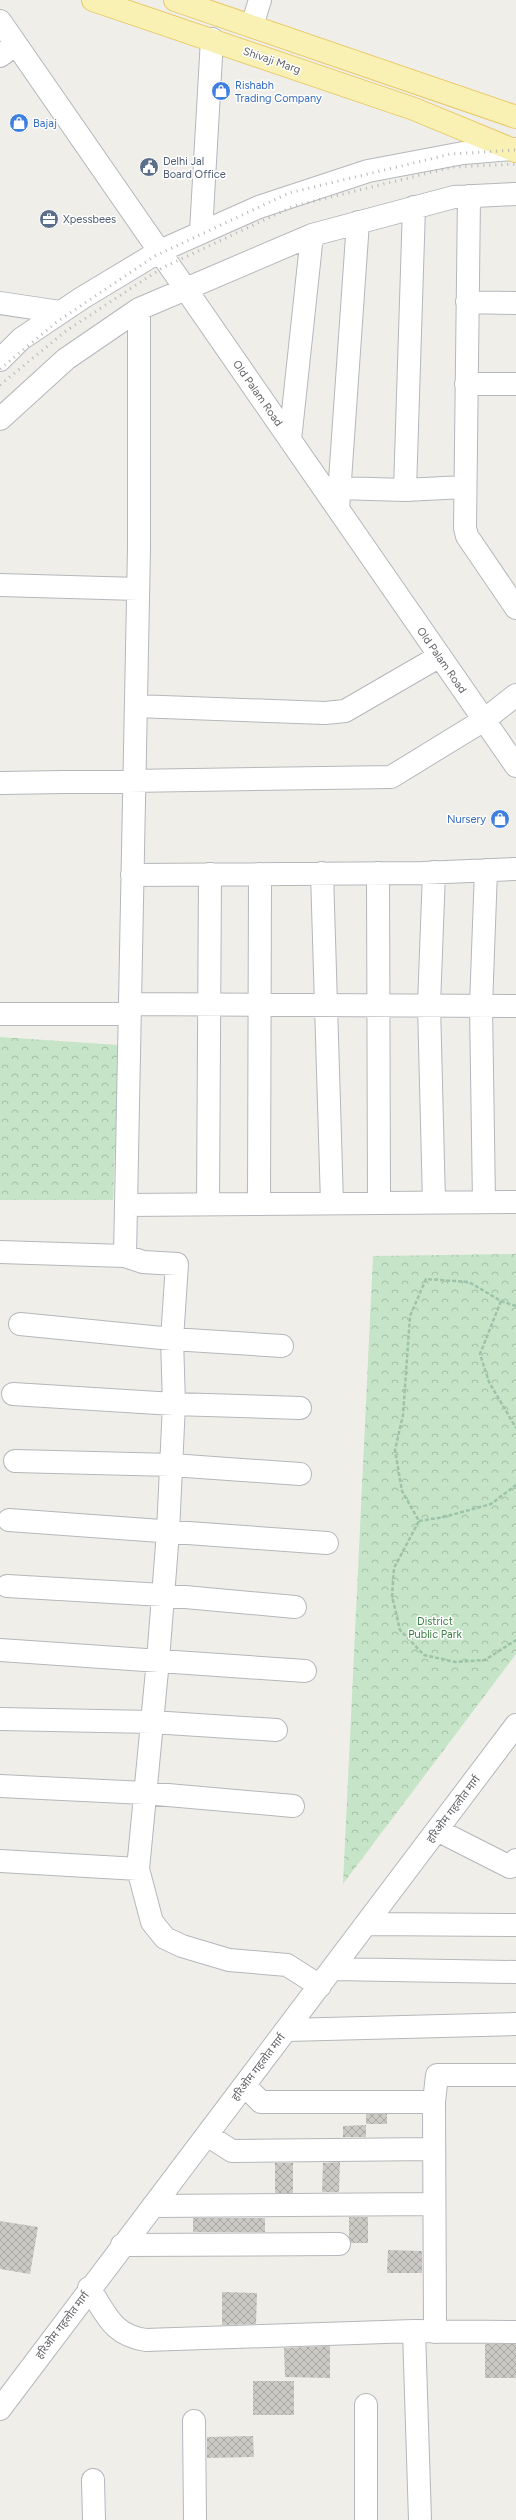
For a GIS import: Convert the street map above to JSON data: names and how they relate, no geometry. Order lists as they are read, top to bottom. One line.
{"streets":{"main road":["Shivaji Marg"],"street":["Old Palam Road","हरिओम गहलोत मार्ग"]},"parks":["District Public Park"],"places":{"shop":["Rishabh Trading Company","Bajaj","Nursery"],"public building":["Delhi Jal Board Office"],"office":["Xpessbees"]}}
